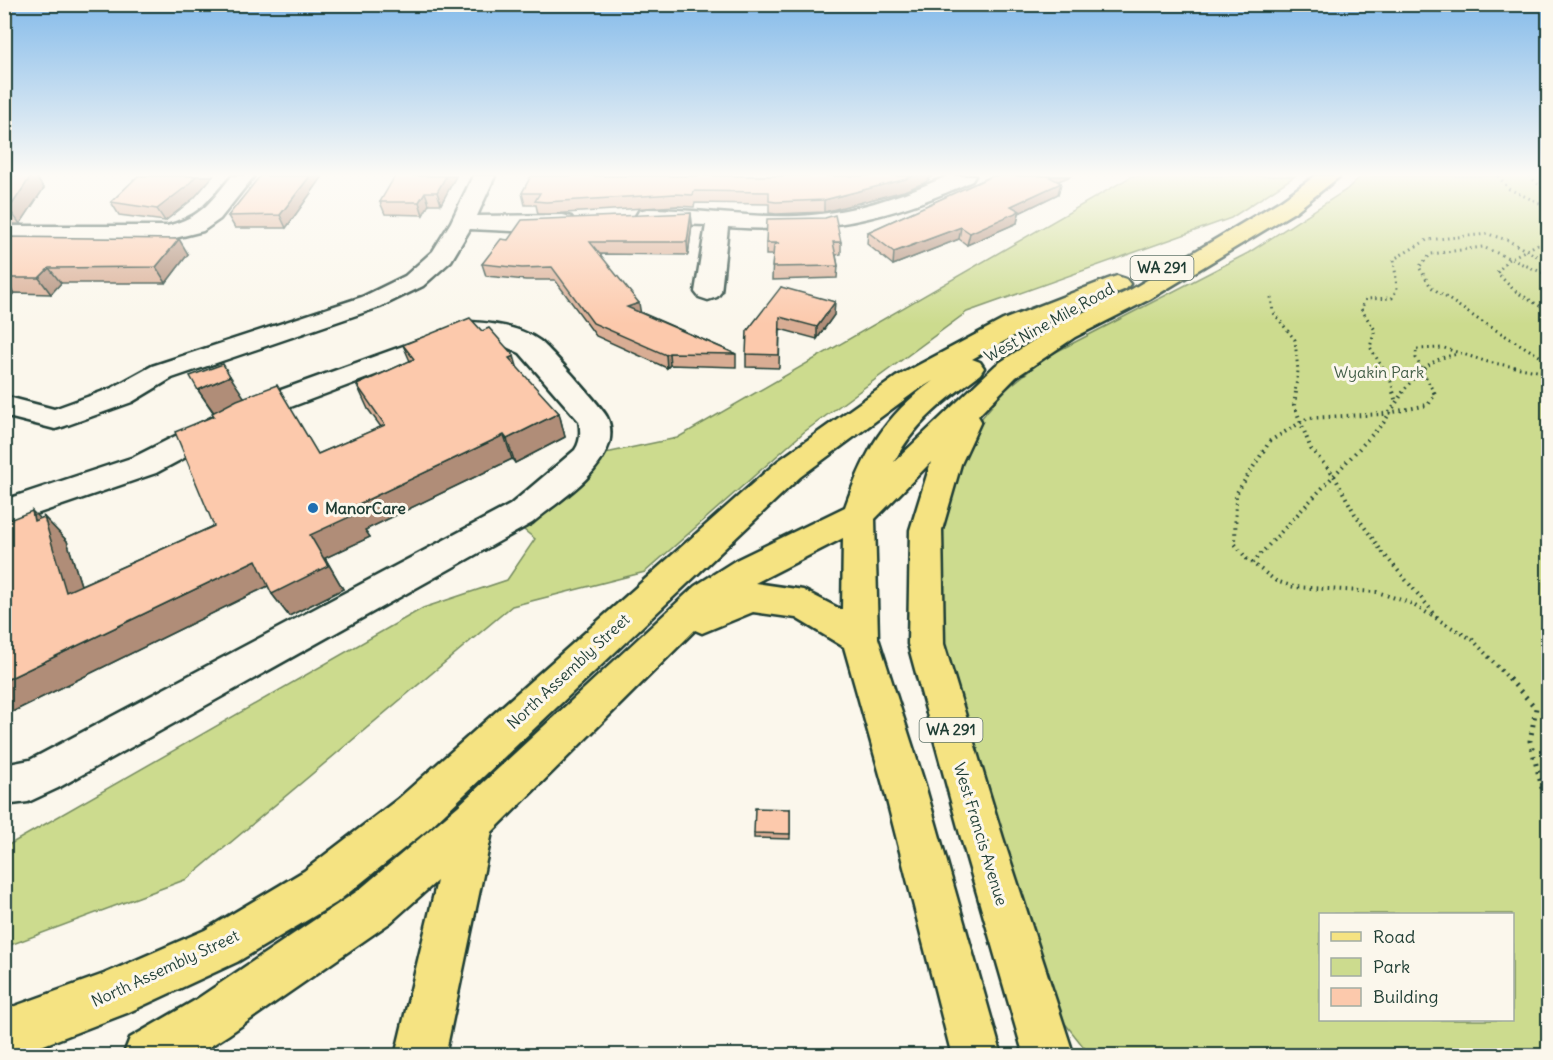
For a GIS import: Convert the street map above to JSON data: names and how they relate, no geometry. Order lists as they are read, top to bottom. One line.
{"streets":{"main road":["WA 291","West Nine Mile Road","North Assembly Street","West Francis Avenue"]},"crossings":[["WA 291","West Nine Mile Road"],["West Nine Mile Road","North Assembly Street"],["West Nine Mile Road","West Francis Avenue"]],"parks":["Wyakin Park"],"places":["ManorCare"],"legend":["Road","Park","Building"]}
